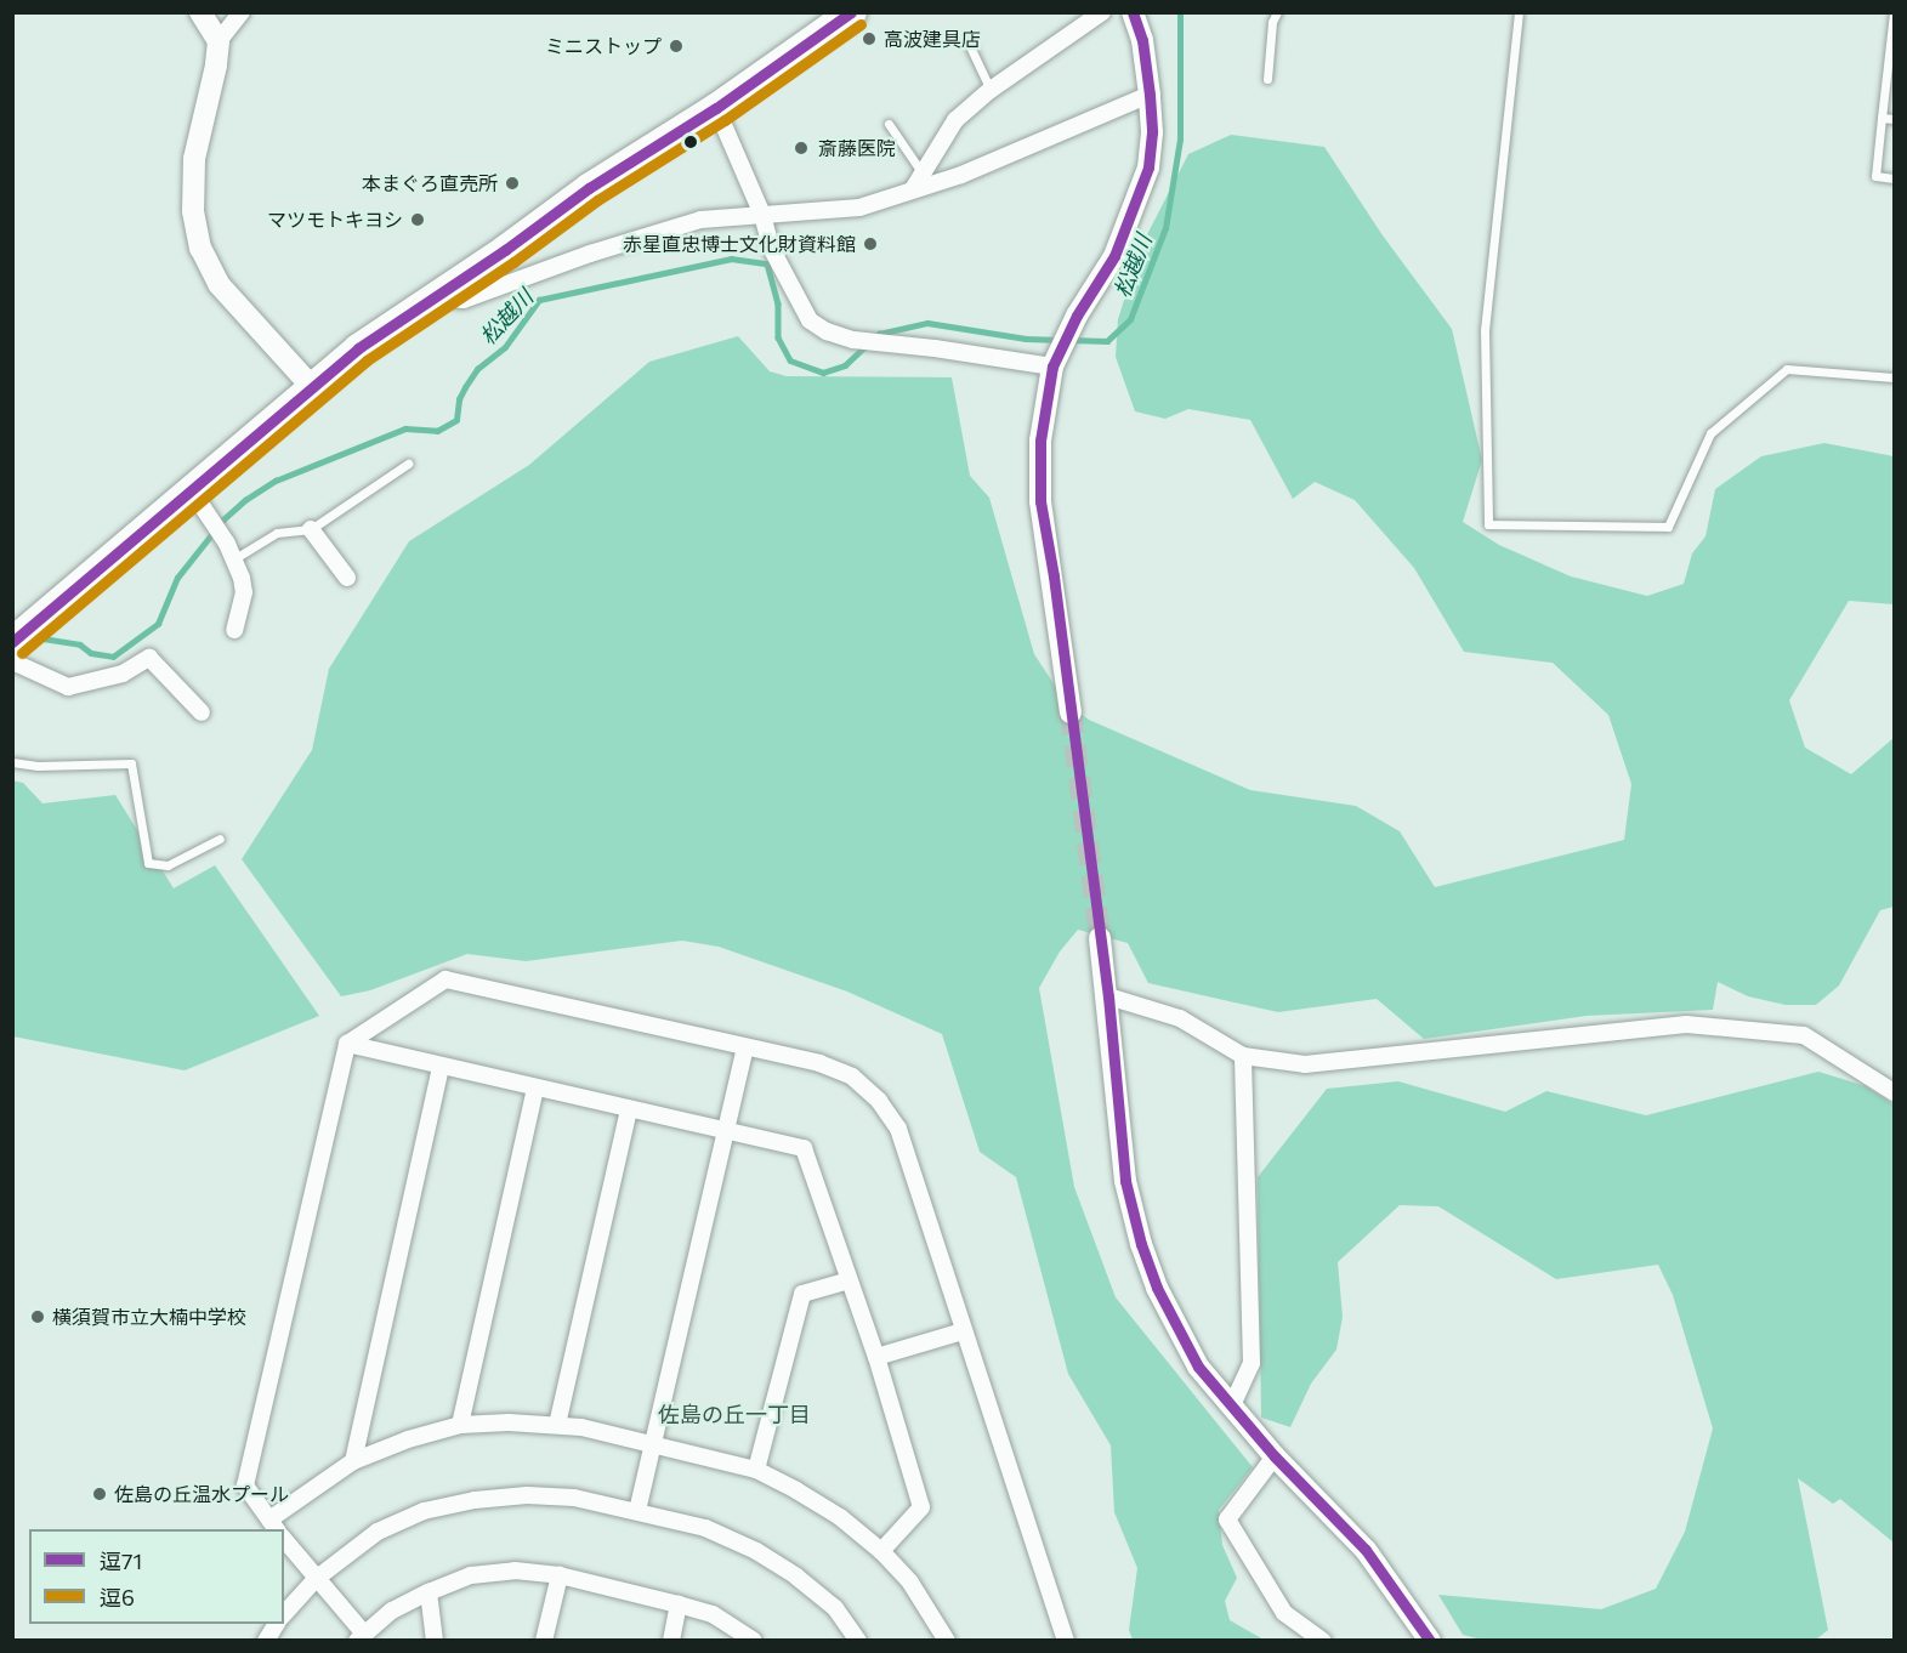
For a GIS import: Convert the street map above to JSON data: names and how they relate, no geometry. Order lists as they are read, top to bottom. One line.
{"districts":["佐島の丘一丁目"],"water":["松越川"],"places":["高波建具店","ミニストップ","斎藤医院","本まぐろ直売所","マツモトキヨシ","赤星直忠博士文化財資料館","横須賀市立大楠中学校","佐島の丘温水プール"],"lines":["transit line 逗71","transit line 逗6"],"legend":["逗71","逗6"]}
